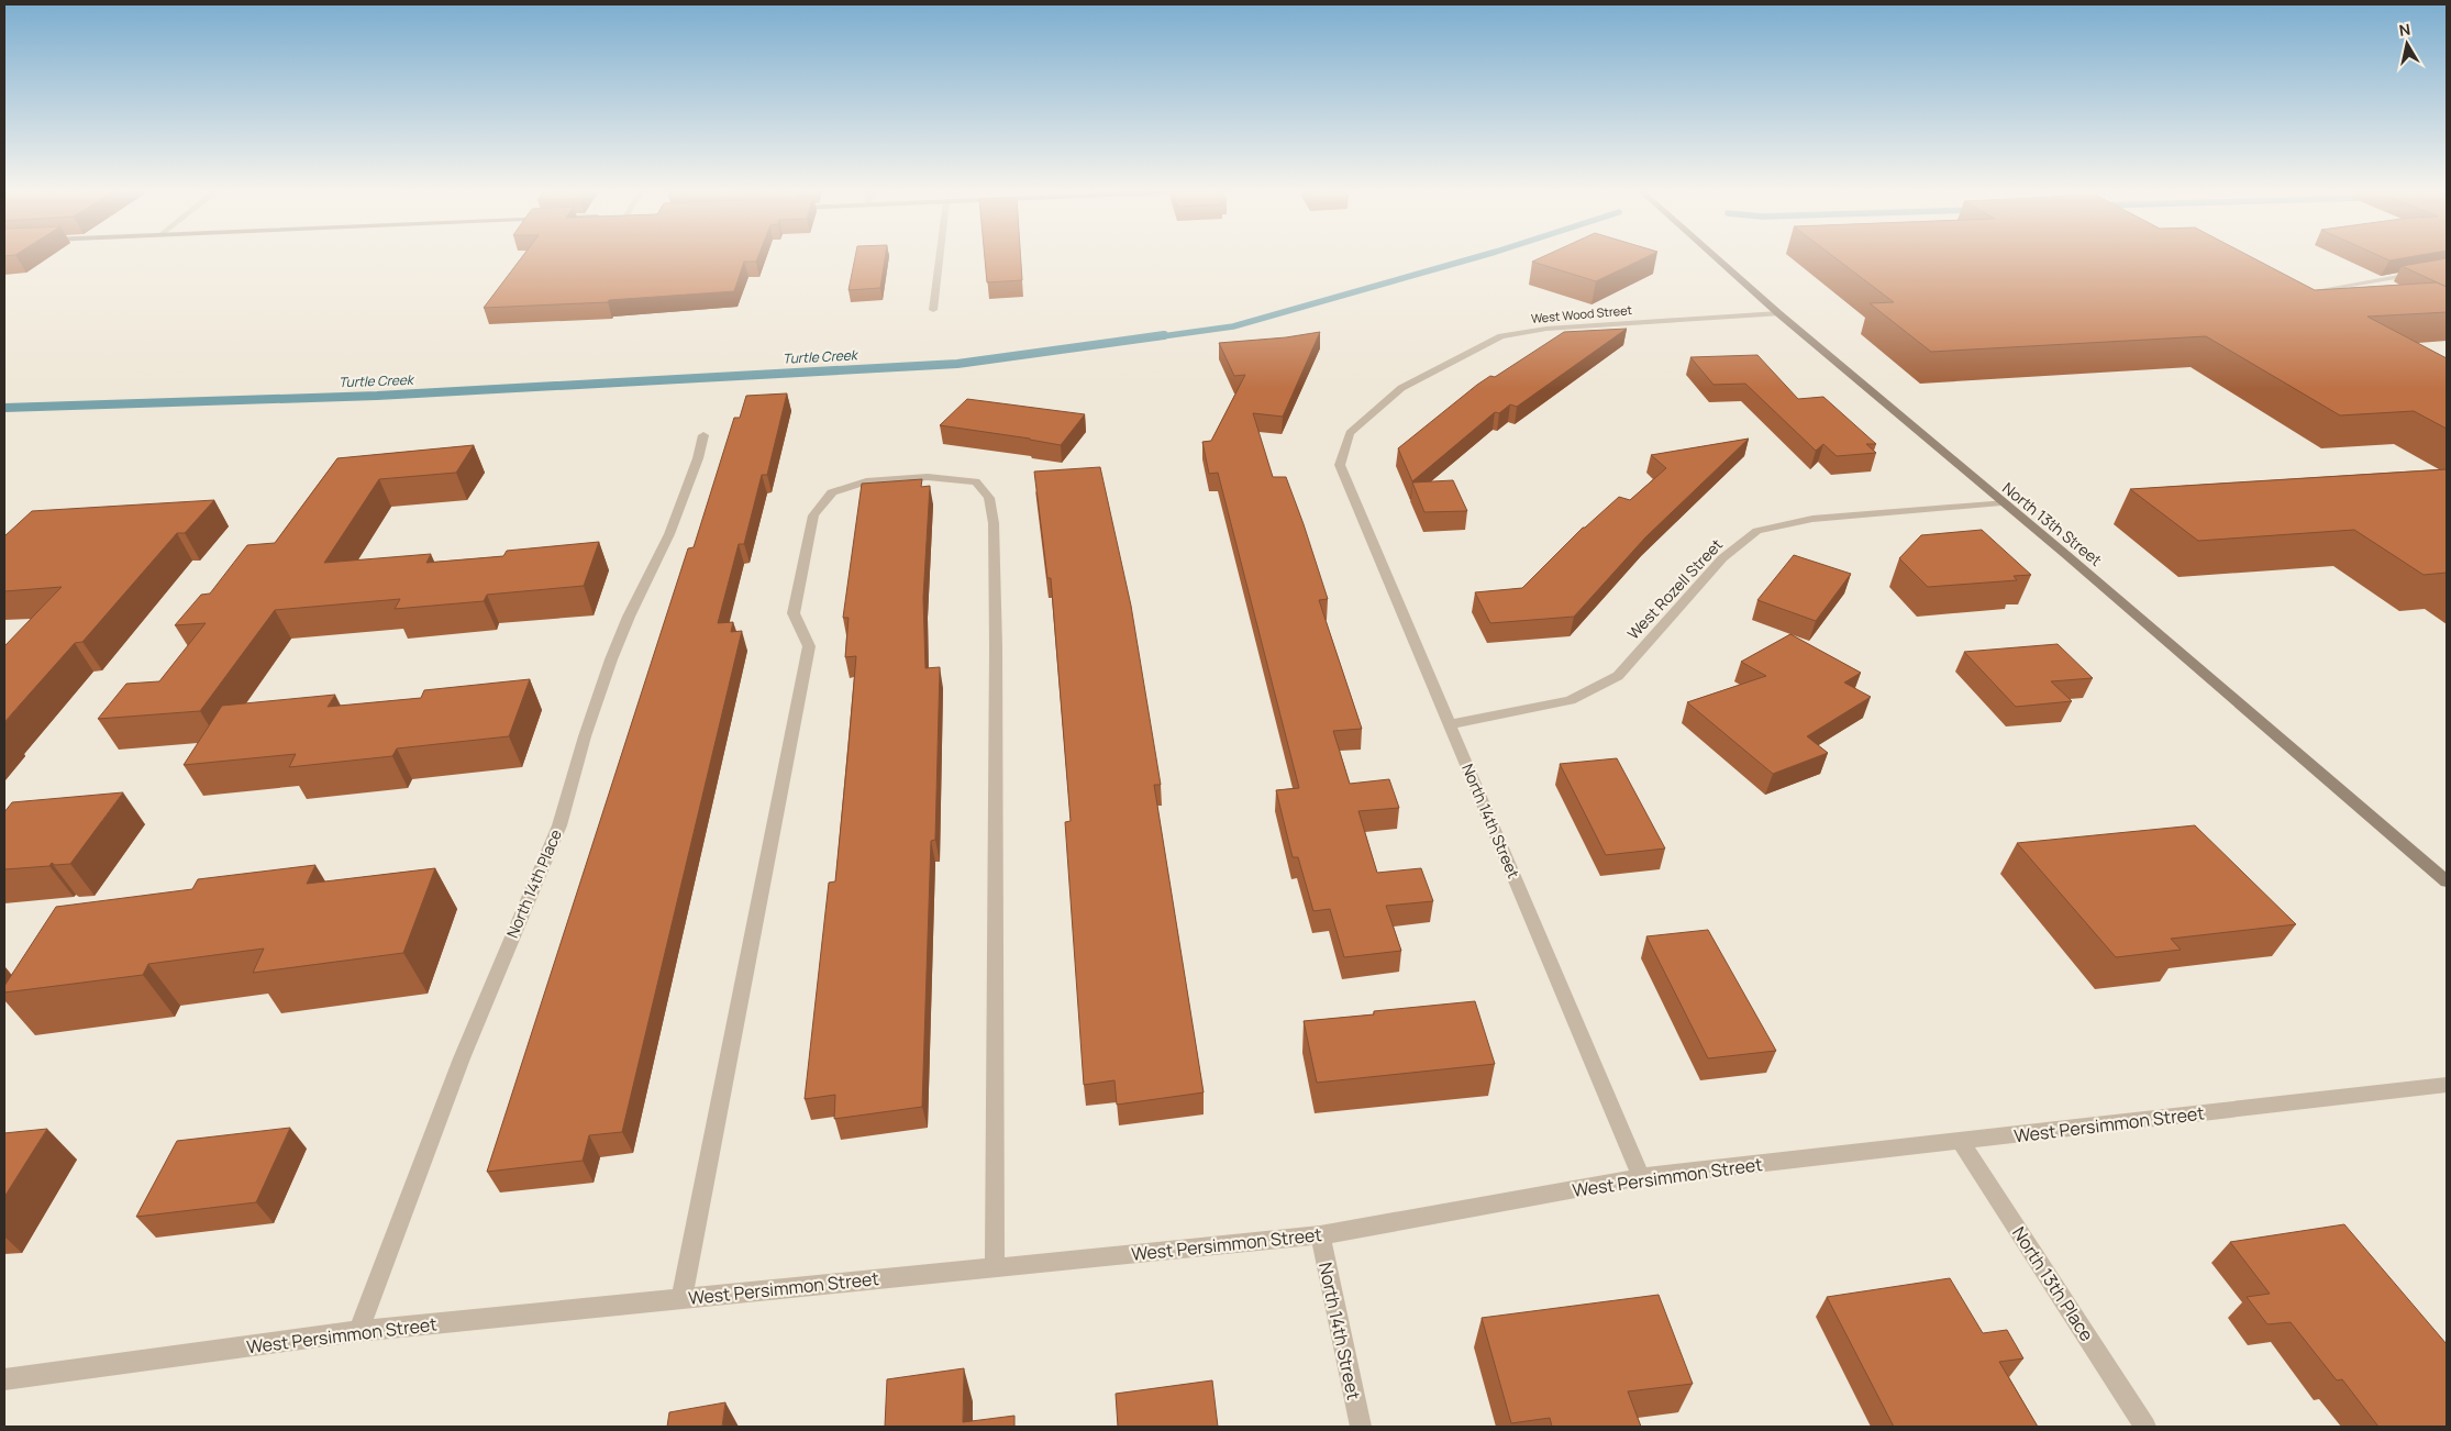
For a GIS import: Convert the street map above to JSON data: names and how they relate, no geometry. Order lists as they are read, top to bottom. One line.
{"streets":{"main road":["North 13th Street"],"street":["West Wood Street","West Rozell Street","North 14th Street","North 14th Place","West Persimmon Street","North 13th Place"]},"crossings":[["West Wood Street","North 13th Street"],["West Wood Street","North 14th Street"],["North 13th Street","West Rozell Street"],["West Rozell Street","North 14th Street"],["North 14th Street","West Persimmon Street"],["North 14th Place","West Persimmon Street"],["West Persimmon Street","North 13th Place"]],"water":["Turtle Creek"],"north":"top"}
